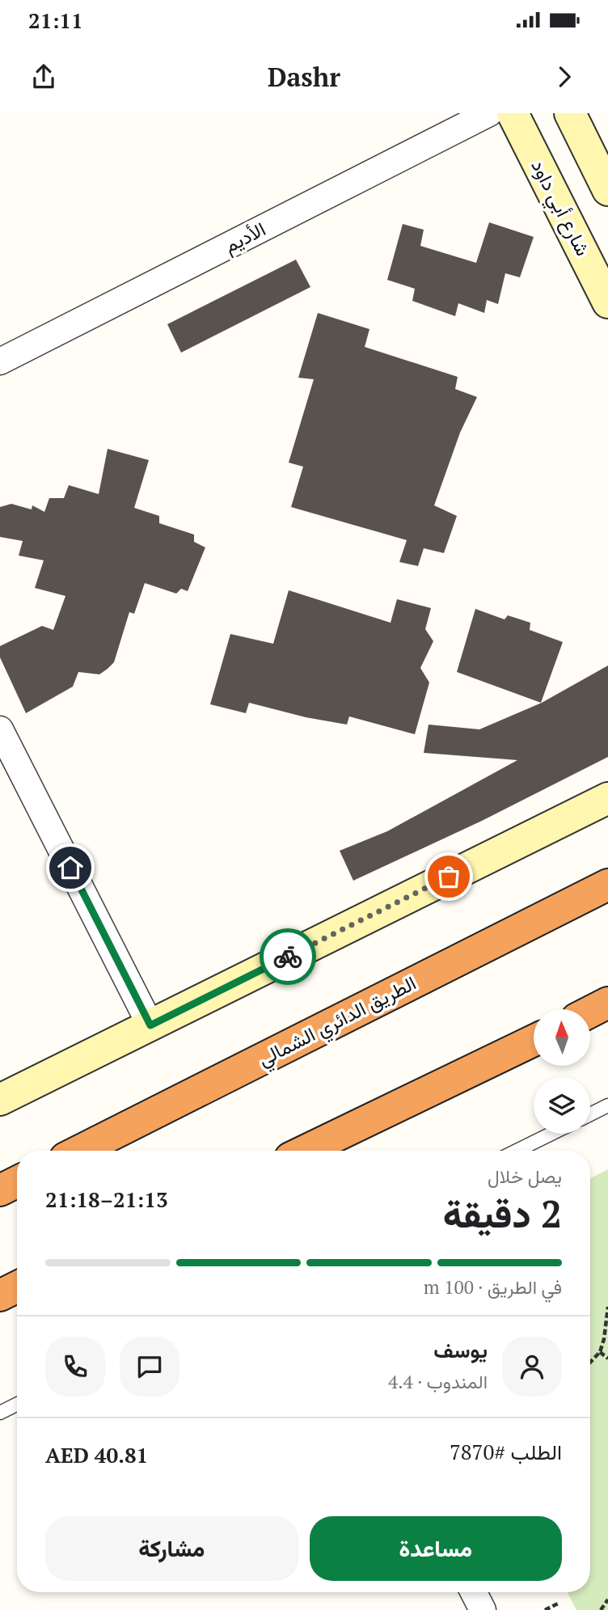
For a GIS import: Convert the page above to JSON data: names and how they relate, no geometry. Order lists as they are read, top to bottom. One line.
{"streets":{"highway":["الطريق الدائري الشمالي"],"main road":["شارع أبي داود"],"street":["الأديم"]},"north":"top","page":{"status":"21:11","header":"Dashr","heading":["2 دقيقة","يصل خلال","21:13–21:18"],"panel":["يوسف","المندوب · 4.4","الطلب #7870","AED 40.81"],"bar":"في الطريق · 100 m","buttons":["مساعدة","مشاركة"]}}
